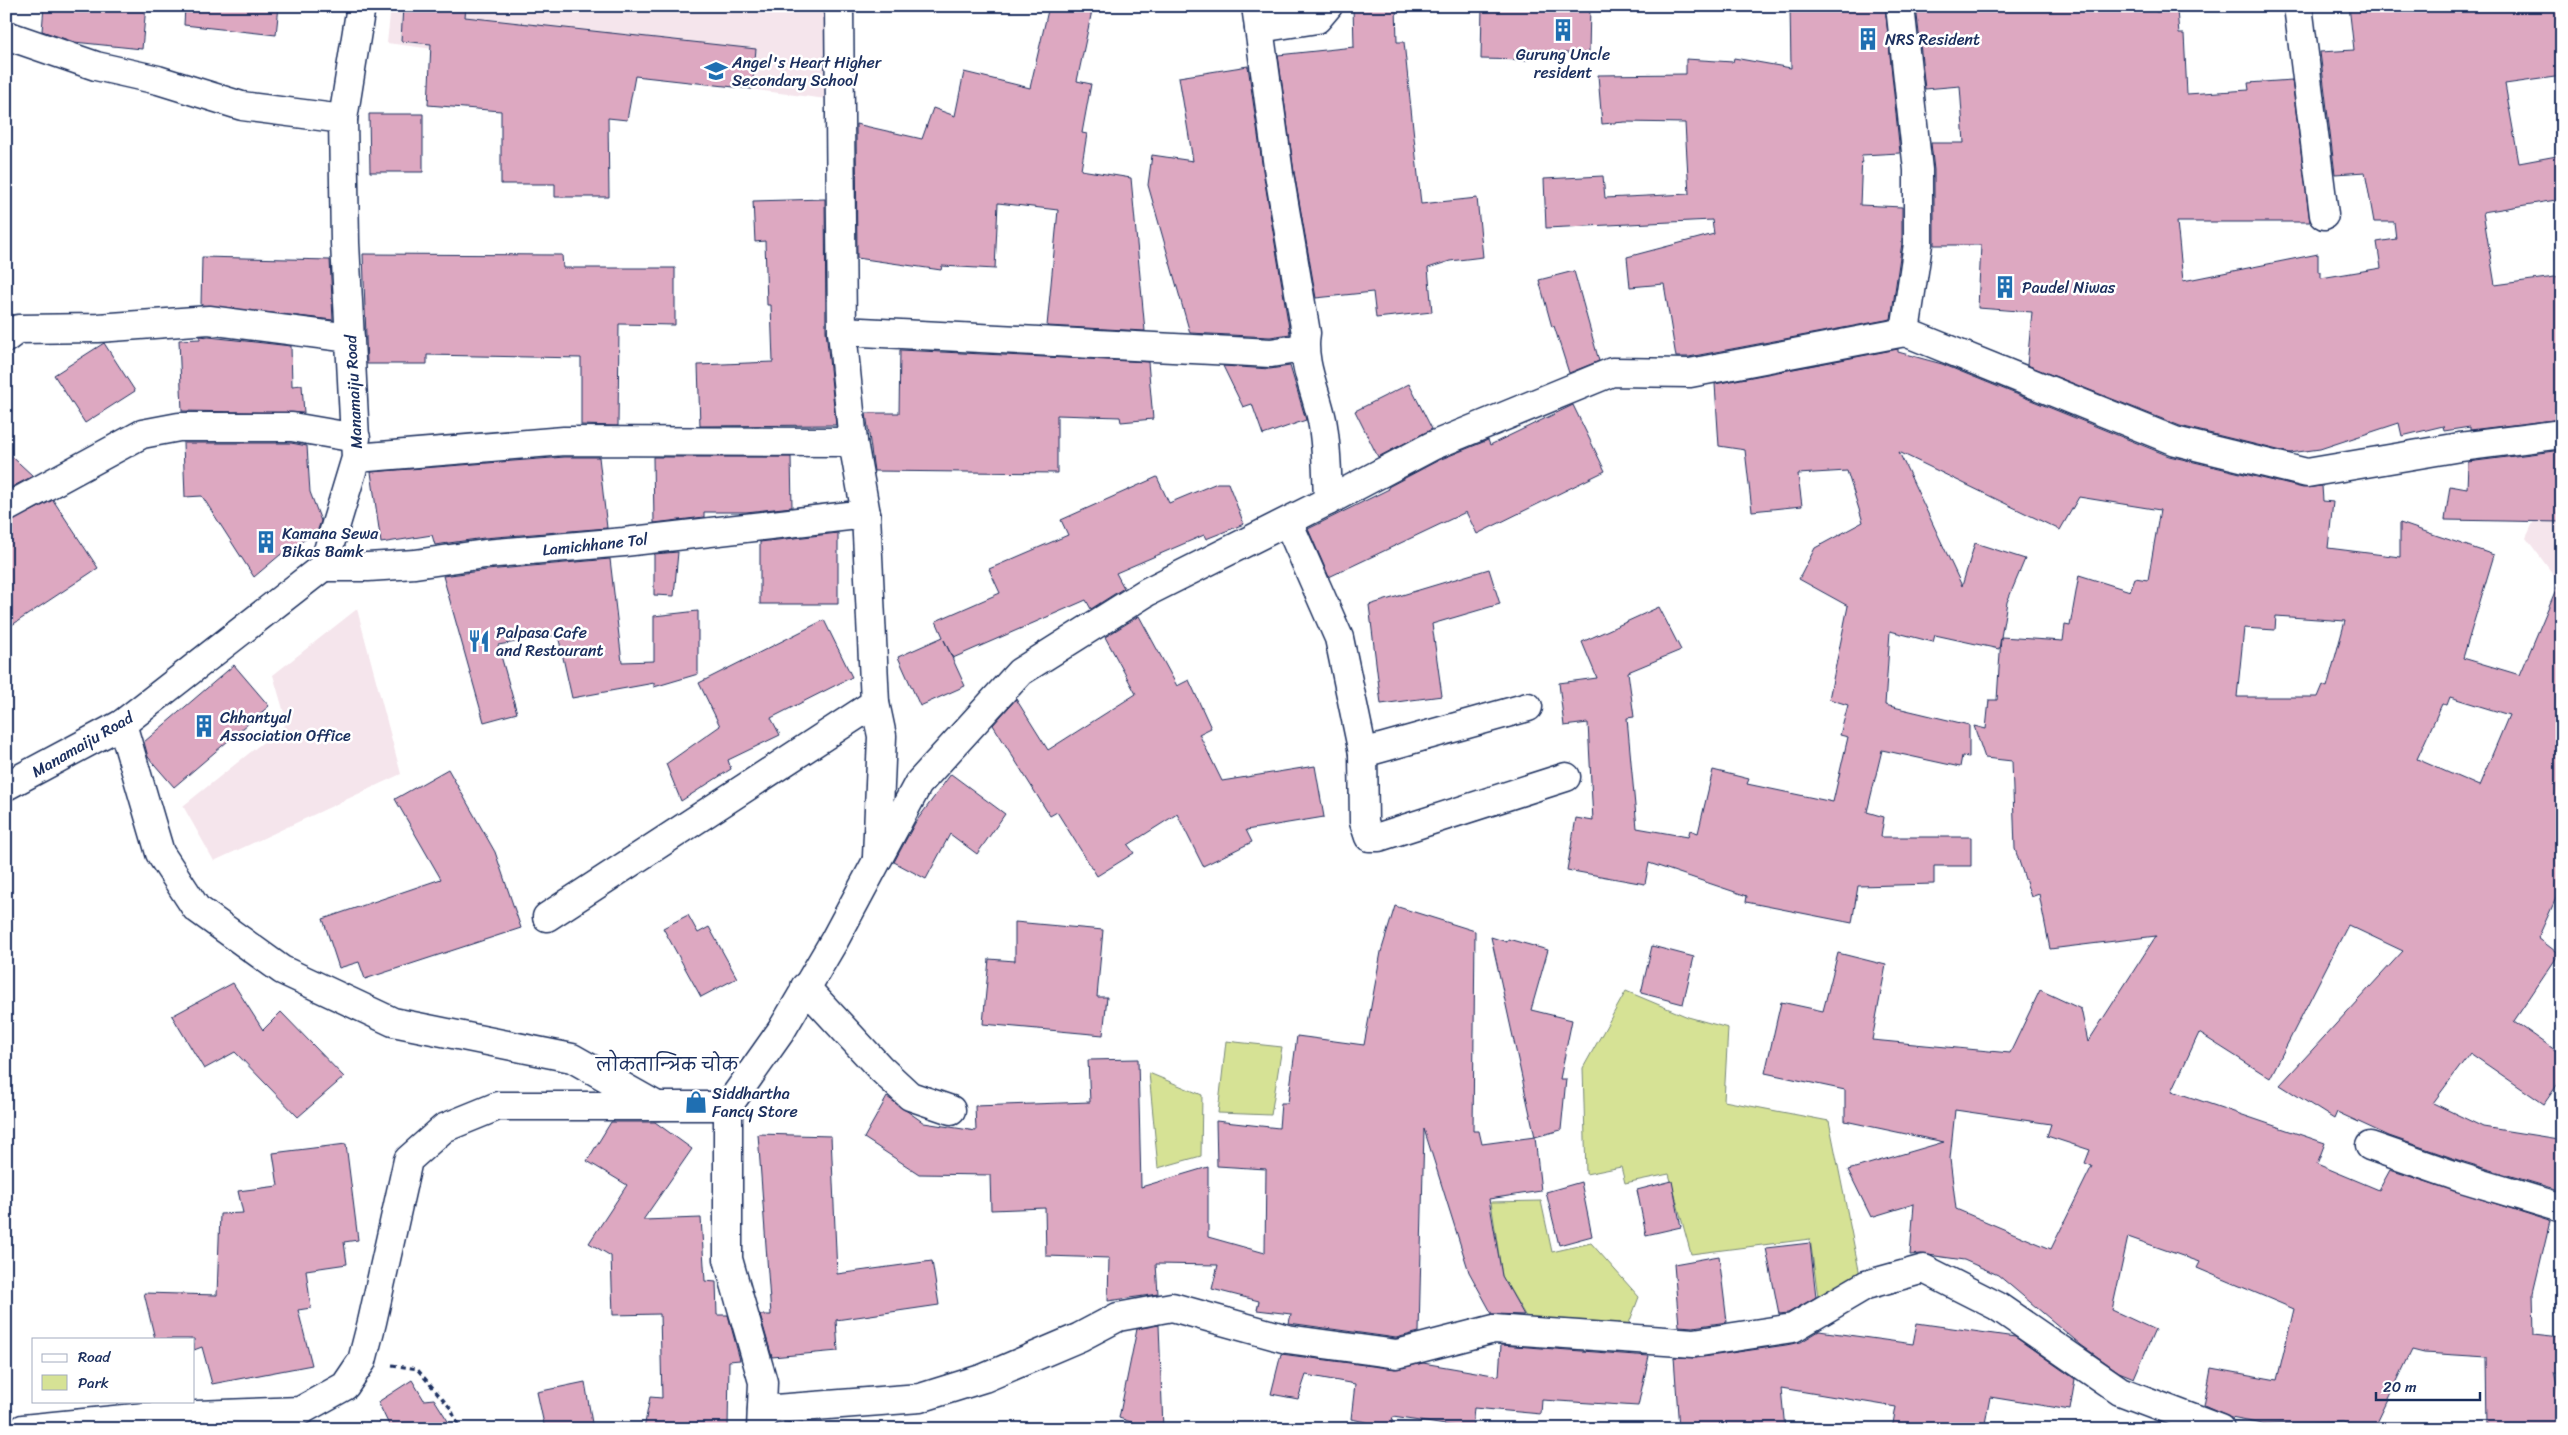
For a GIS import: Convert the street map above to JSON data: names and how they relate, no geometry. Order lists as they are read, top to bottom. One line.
{"streets":{"street":["Manamaiju Road","Lamichhane Tol"]},"crossings":[["Manamaiju Road","Lamichhane Tol"]],"districts":["लोकतान्त्रिक चोक"],"places":{"building":["Gurung Uncle resident","NRS Resident","Paudel Niwas","Kamana Sewa Bikas Bamk","Chhantyal Association Office"],"school or university":["Angel's Heart Higher Secondary School"],"restaurant":["Palpasa Cafe and Restourant"],"shop":["Siddhartha Fancy Store"]},"legend":["Road","Park"],"scale_bar":"20 m"}
